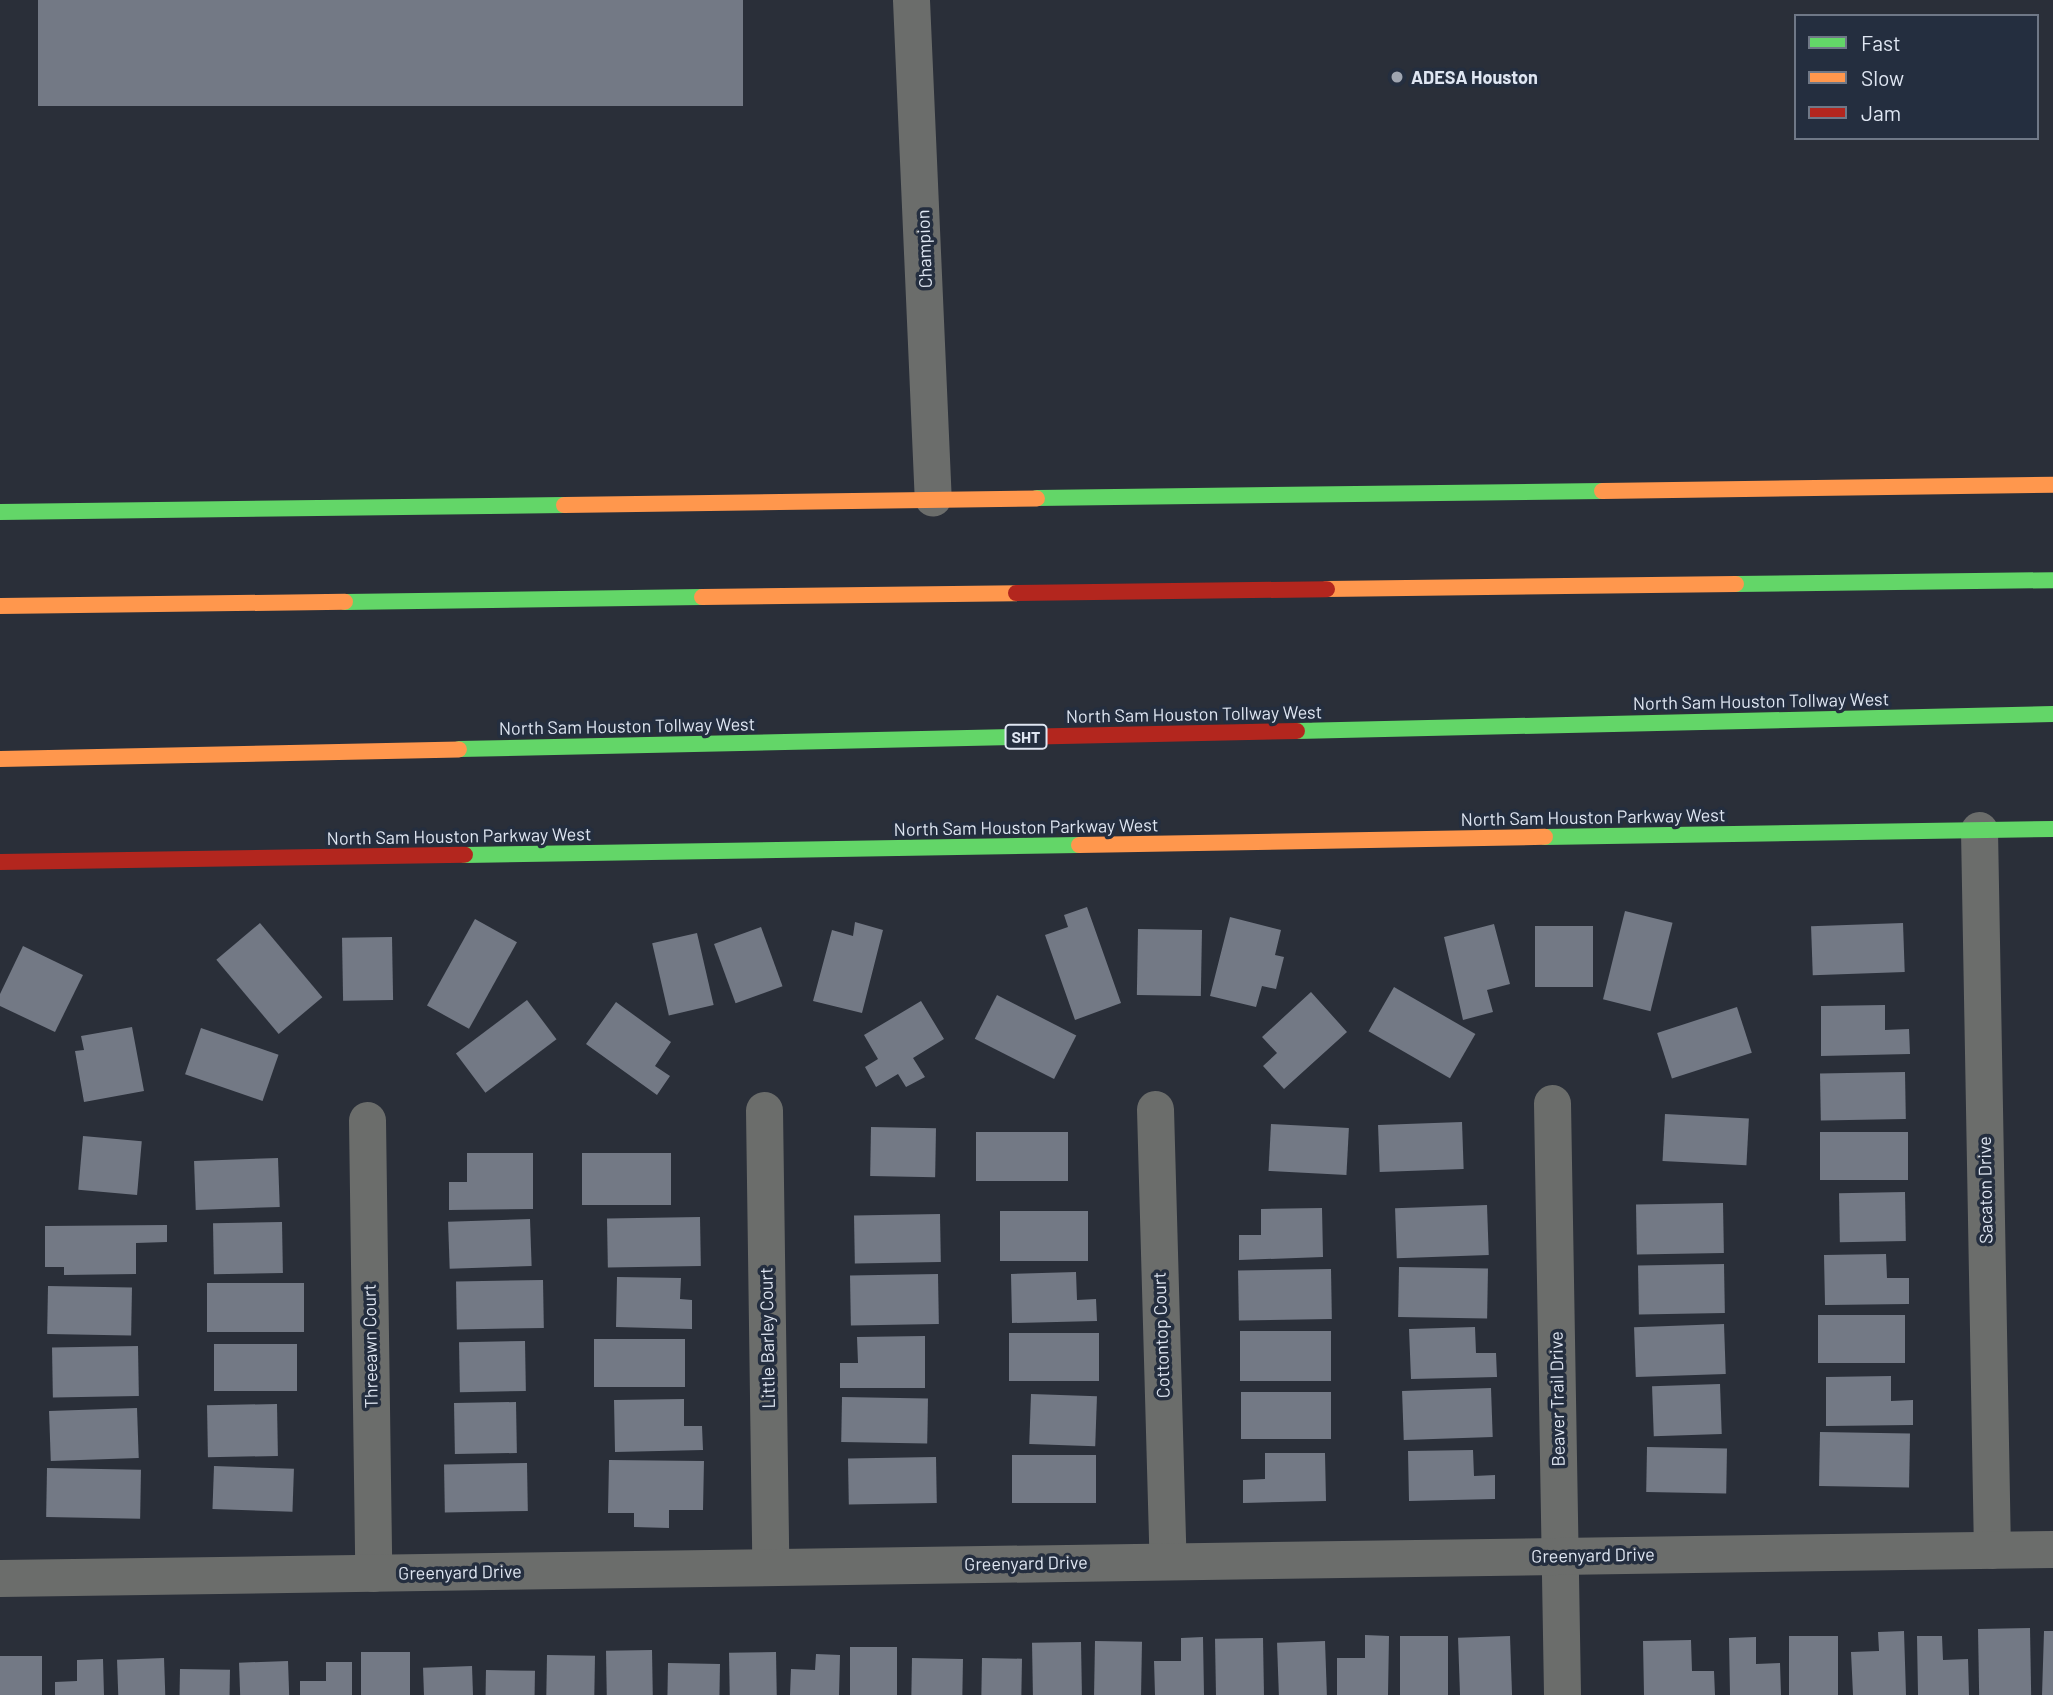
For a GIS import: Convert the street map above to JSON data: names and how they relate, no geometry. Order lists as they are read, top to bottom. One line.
{"streets":{"main road":["North Sam Houston Tollway West","SHT","North Sam Houston Parkway West"],"street":["Champion","Sacaton Drive","Cottontop Court","Little Barley Court","Threeawn Court","Beaver Trail Drive","Greenyard Drive"]},"crossings":[["North Sam Houston Parkway West","Sacaton Drive"],["Sacaton Drive","Greenyard Drive"],["Cottontop Court","Greenyard Drive"],["Little Barley Court","Greenyard Drive"],["Threeawn Court","Greenyard Drive"],["Beaver Trail Drive","Greenyard Drive"]],"places":["ADESA Houston"],"legend":["Fast","Slow","Jam"]}
